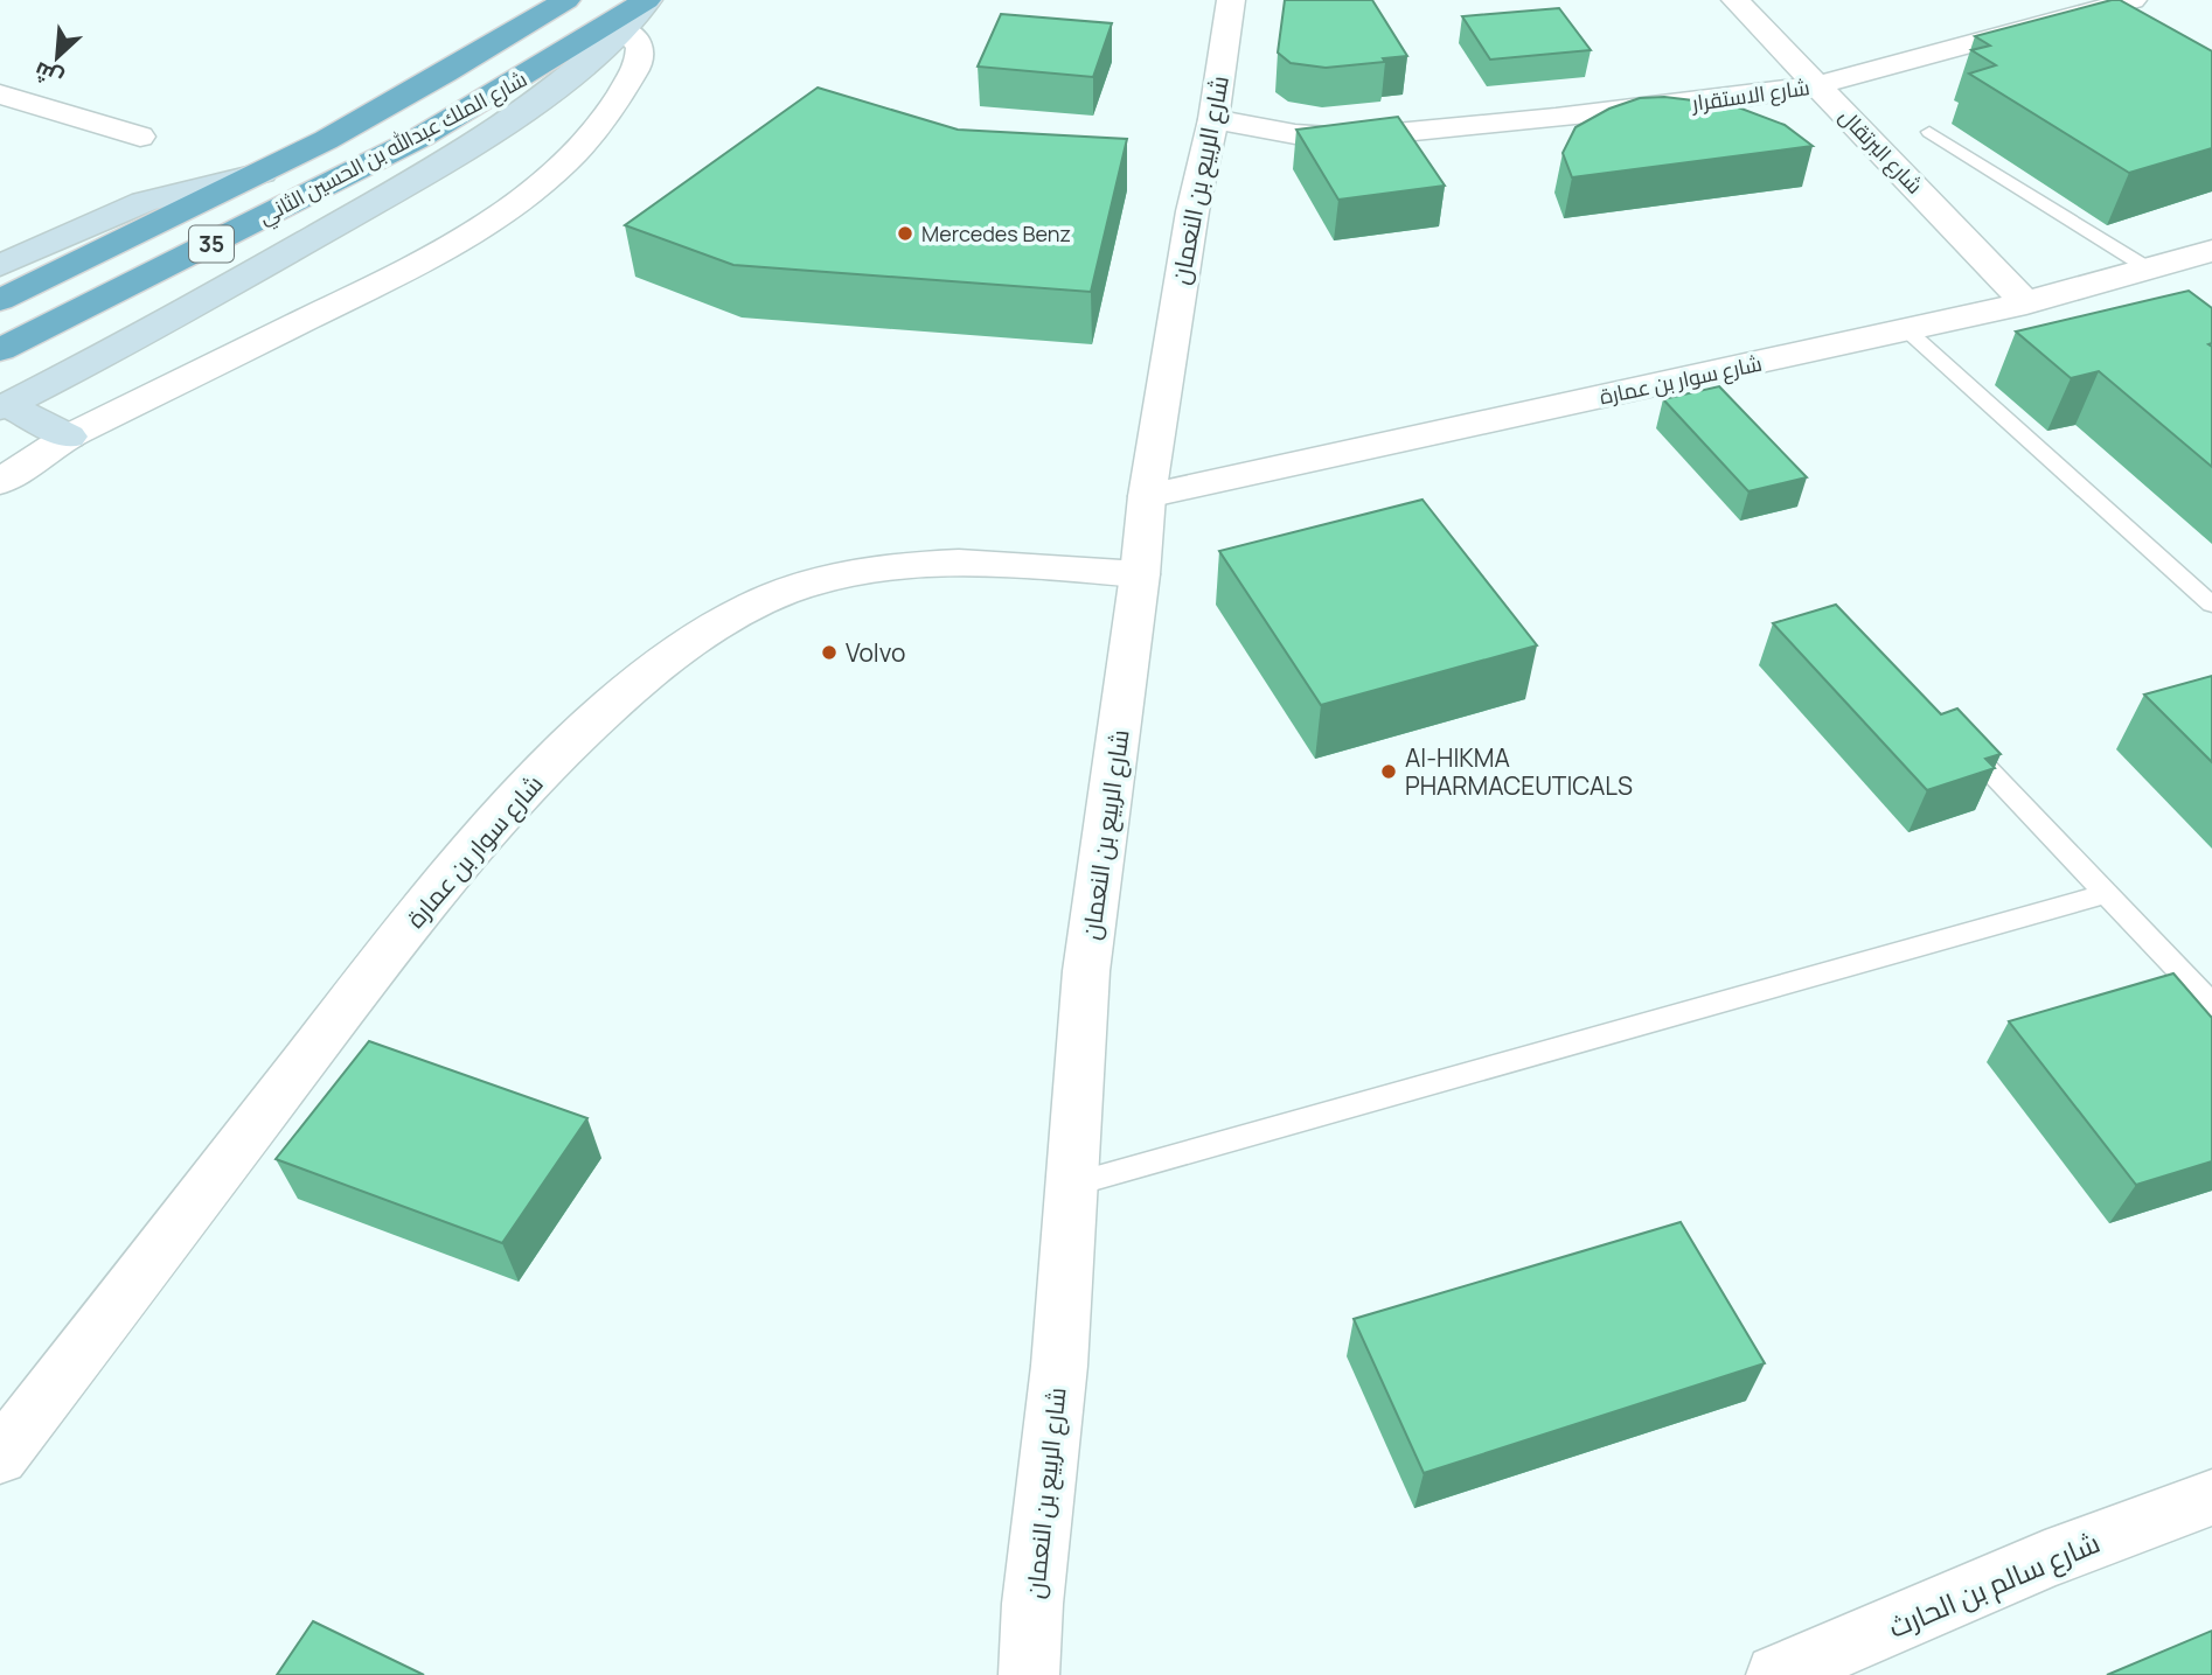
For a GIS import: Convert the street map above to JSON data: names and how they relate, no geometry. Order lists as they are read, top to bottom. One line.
{"streets":{"highway":["شارع الملك عبدالله بن الحسين الثاني","35"],"street":["شارع الاستقرار","شارع البرتقال","شارع الربيع بن النعمان","شارع سوار بن عمارة","شارع سالم بن الحارث"]},"crossings":[["شارع الاستقرار","شارع البرتقال"],["شارع الاستقرار","شارع الربيع بن النعمان"],["شارع البرتقال","شارع سوار بن عمارة"],["شارع الربيع بن النعمان","شارع سوار بن عمارة"]],"places":["Mercedes Benz","Volvo","Al-HIKMA PHARMACEUTICALS"],"north":"bottom left"}
